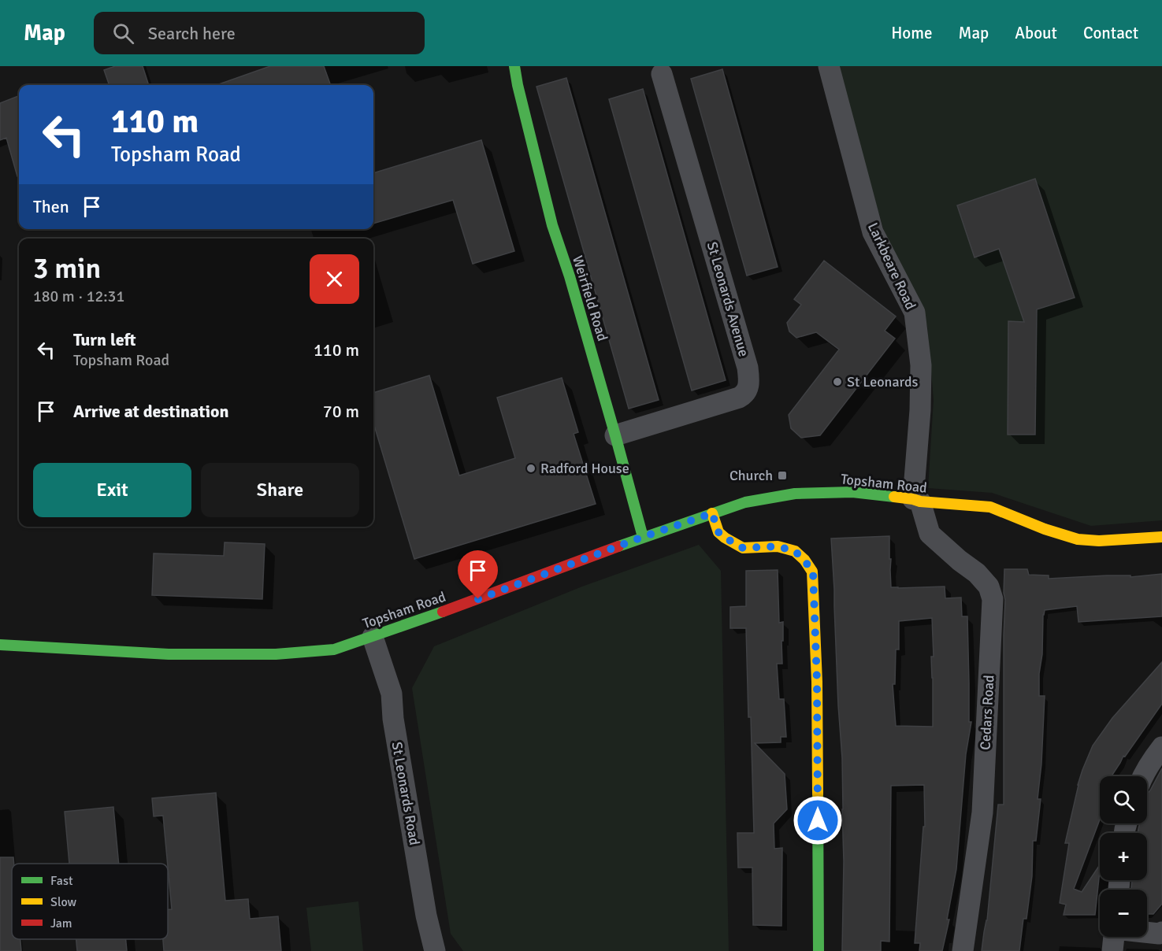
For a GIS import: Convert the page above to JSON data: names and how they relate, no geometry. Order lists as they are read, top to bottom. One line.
{"streets":{"main road":["Weirfield Road","Topsham Road"],"street":["Larkbeare Road","St Leonards Avenue","Cedars Road","St Leonards Road"]},"crossings":[["Larkbeare Road","Topsham Road"],["Larkbeare Road","Cedars Road"],["Weirfield Road","St Leonards Avenue"],["Weirfield Road","Topsham Road"],["Topsham Road","Cedars Road"],["Topsham Road","St Leonards Road"]],"places":{"other":["St Leonards","Radford House"],"transit":["Church"]},"legend":["Fast","Slow","Jam"],"page":{"header":"Map","search":"Search here","nav":["Home","Map","About","Contact"],"turn":["110 m","Topsham Road"],"then":"Then","heading":["3 min","180 m · 12:31"],"list":[{"name":"Turn left","note":"Topsham Road","value":"110 m"},{"name":"Arrive at destination","value":"70 m"}],"buttons":["Exit","Share"],"map_buttons":["+","−"]}}
